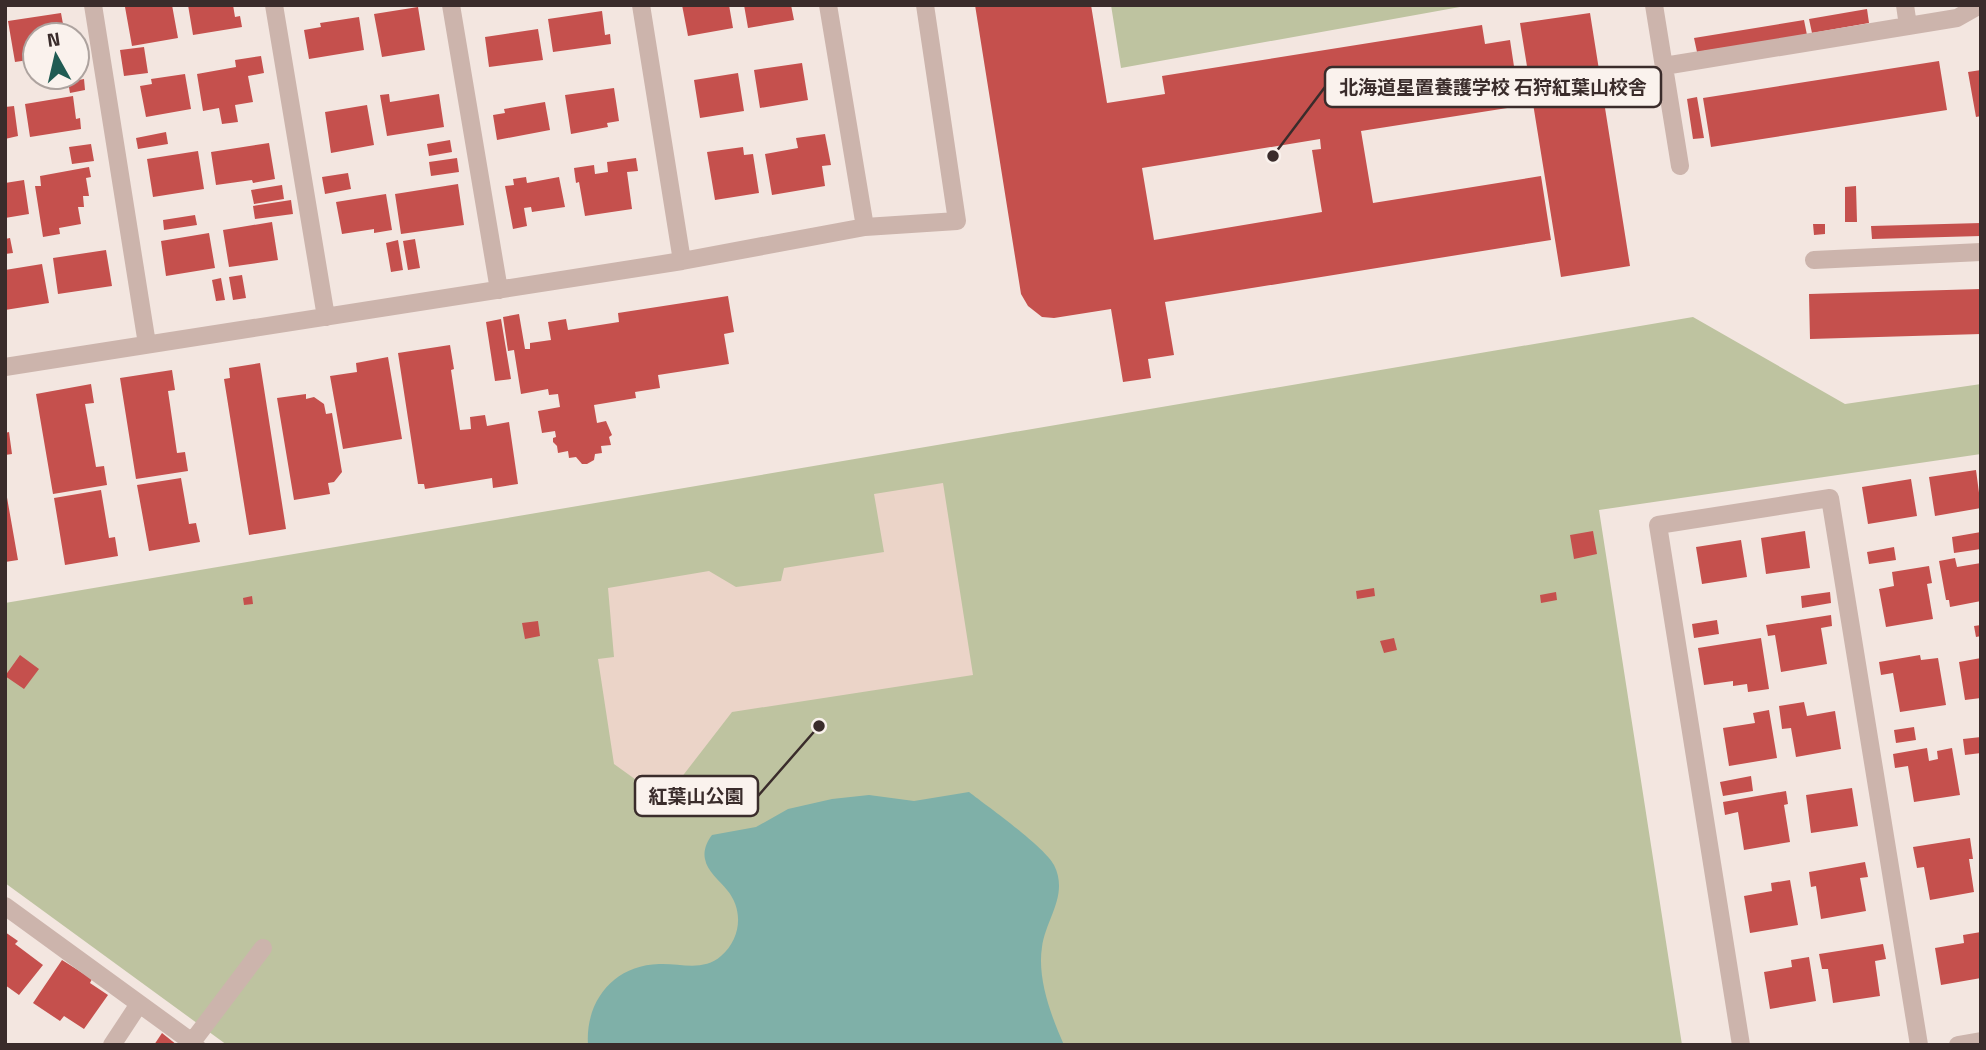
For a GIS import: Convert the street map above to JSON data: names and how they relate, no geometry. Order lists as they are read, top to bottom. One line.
{"places":["北海道星置養護学校 石狩紅葉山校舎","紅葉山公園"],"north":"top"}
